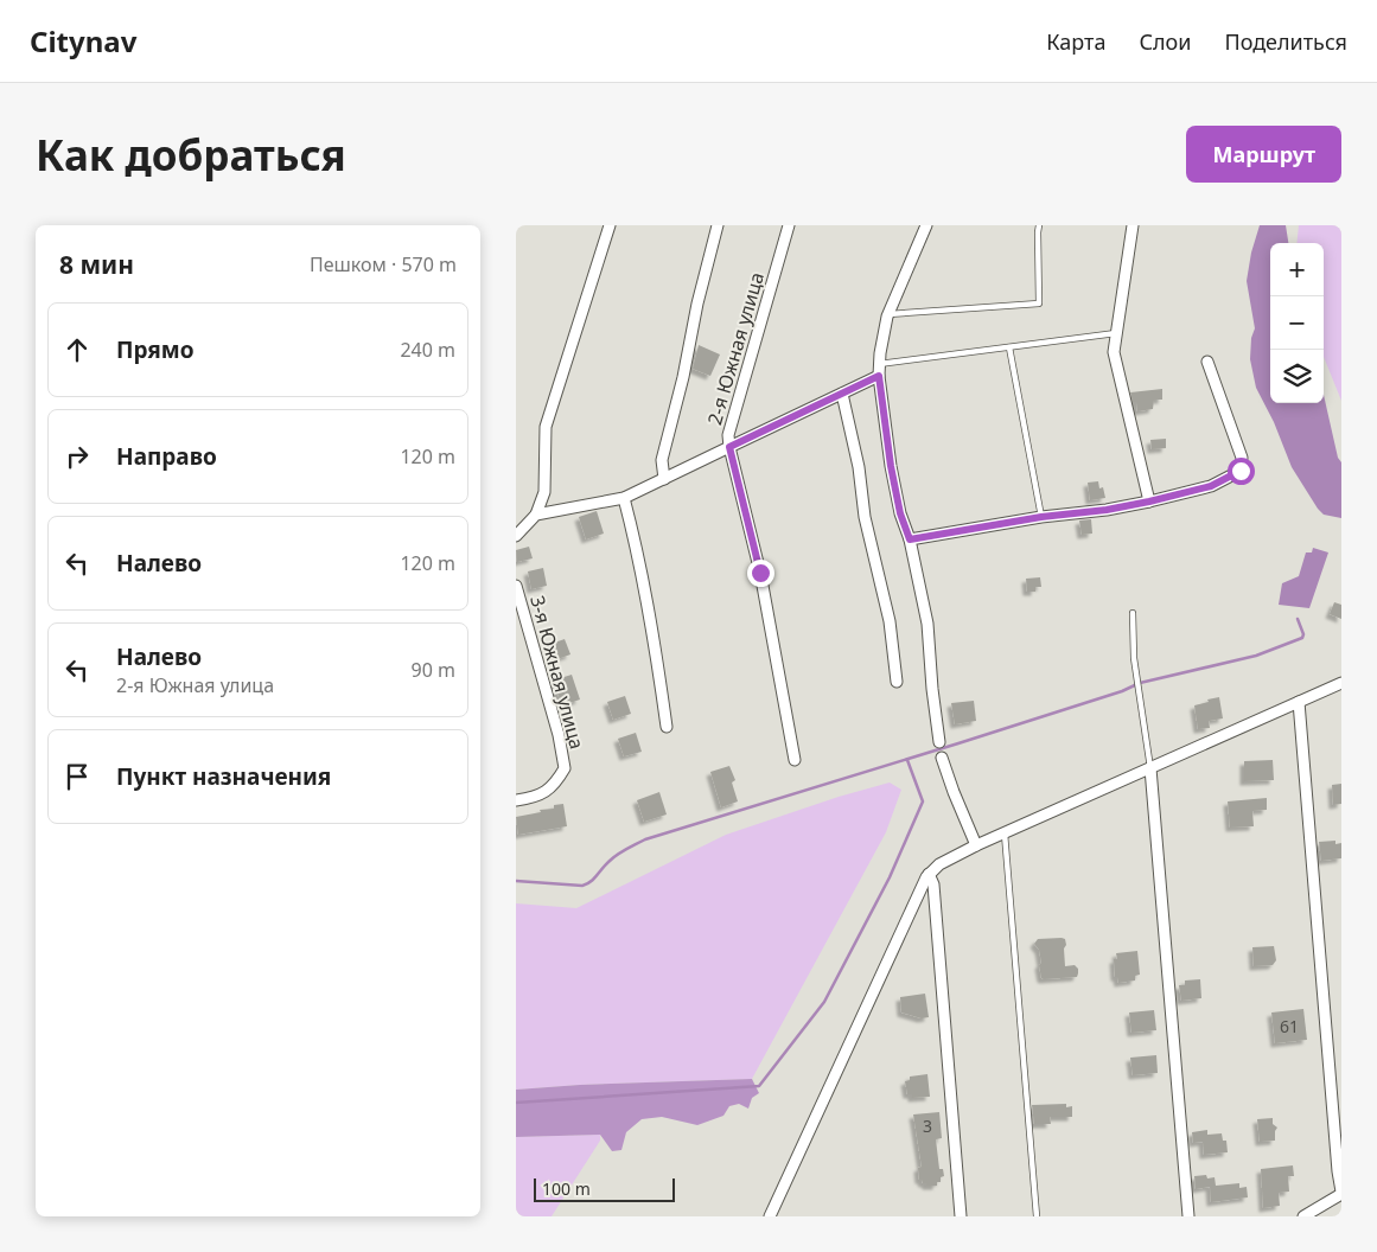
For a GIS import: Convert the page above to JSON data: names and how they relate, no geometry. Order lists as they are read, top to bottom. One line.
{"streets":{"street":["2-я Южная улица","3-я Южная улица"]},"house_numbers":["61","3"],"scale_bar":"100 m","page":{"header":"Citynav","nav":["Карта","Слои","Поделиться"],"buttons":"Маршрут","title":"Как добраться","heading":["8 мин","Пешком · 570 m"],"map_buttons":["+","−"],"list":[["Прямо","240 m"],["Направо","120 m"],["Налево","120 m"],["Налево","2-я Южная улица","90 m"],"Пункт назначения"],"scale":"100 m"}}
